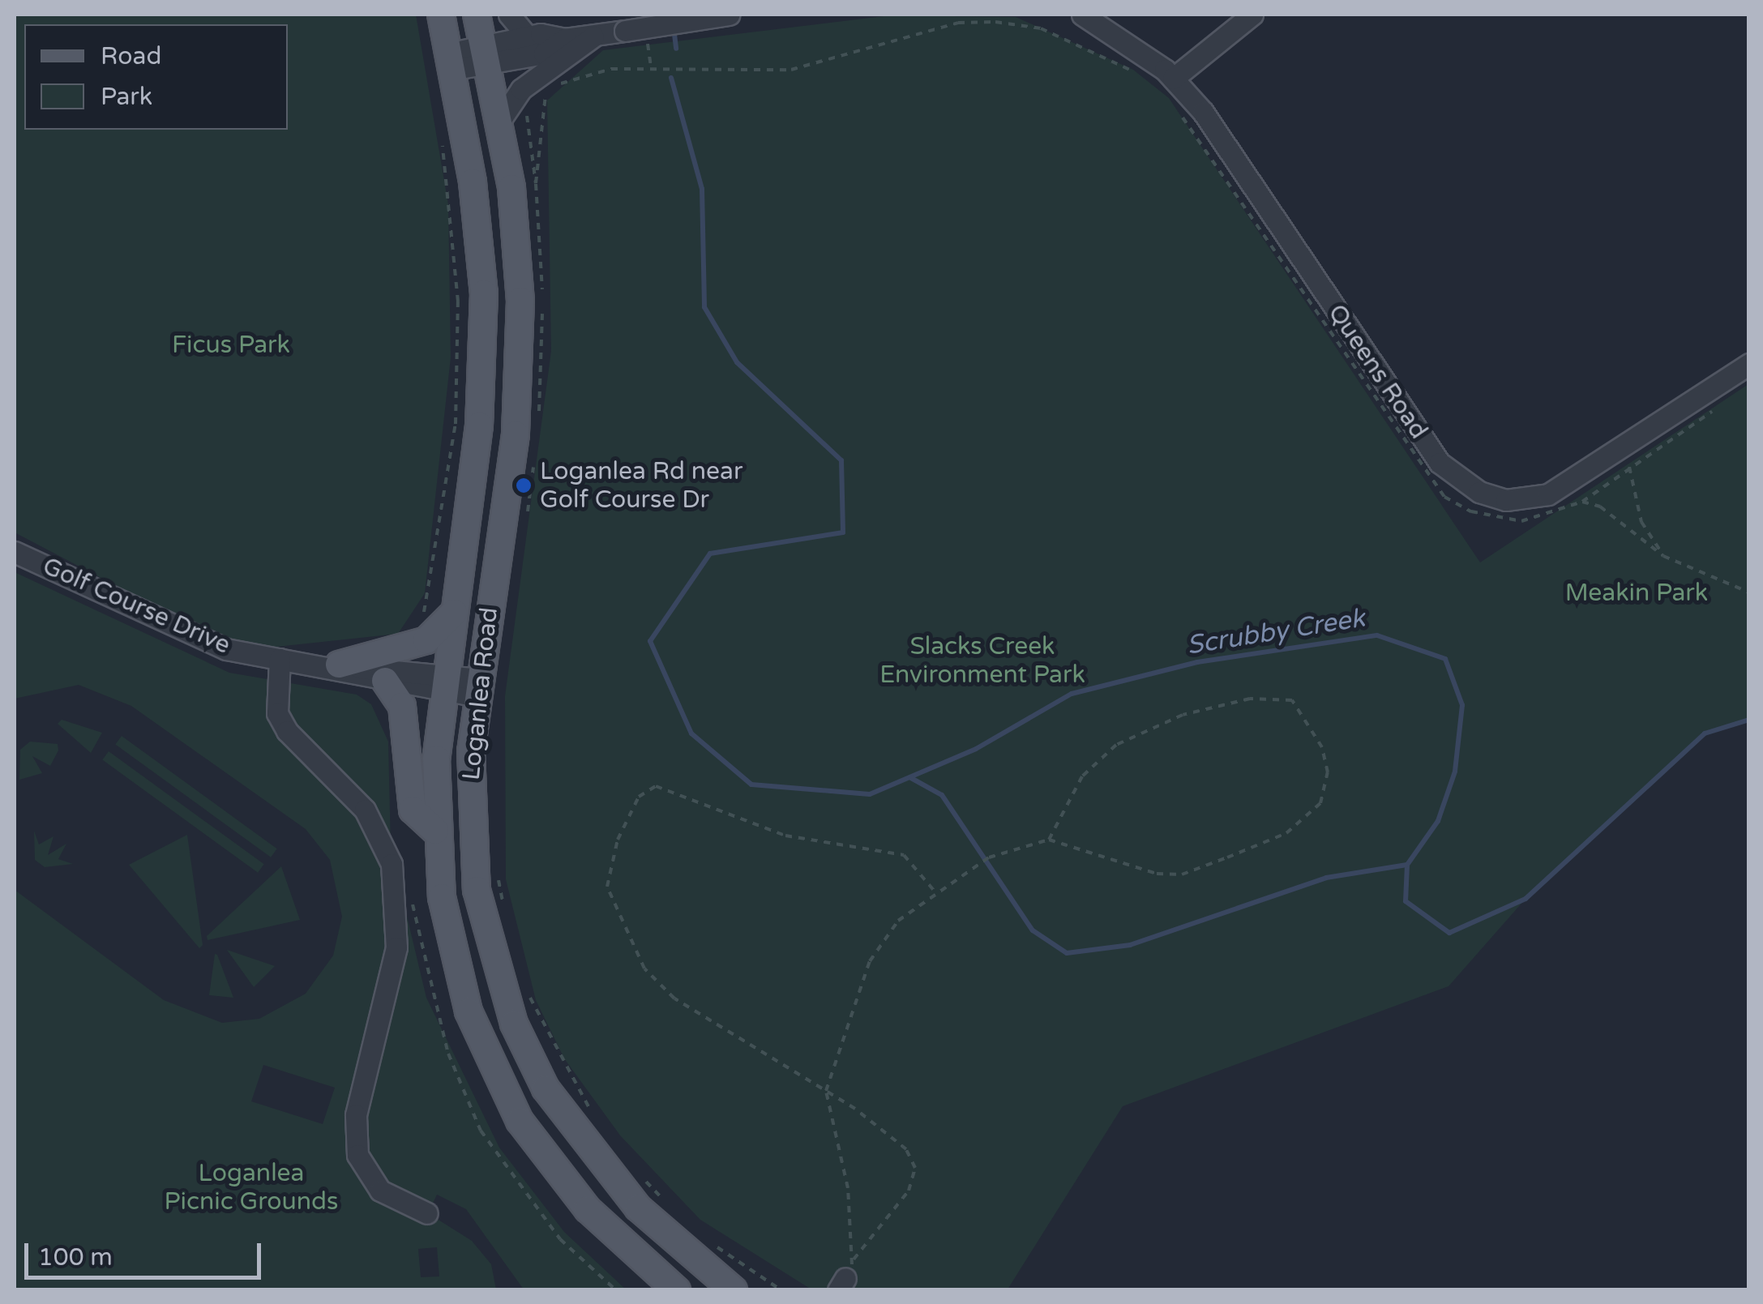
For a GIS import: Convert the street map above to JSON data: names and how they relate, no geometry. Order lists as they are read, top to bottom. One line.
{"streets":{"main road":["Loganlea Road"],"street":["Queens Road","Golf Course Drive"]},"crossings":[["Golf Course Drive","Loganlea Road"]],"water":["Scrubby Creek"],"parks":["Ficus Park","Meakin Park","Slacks Creek Environment Park","Loganlea Picnic Grounds"],"places":["Loganlea Rd near Golf Course Dr"],"legend":["Road","Park"],"scale_bar":"100 m"}
